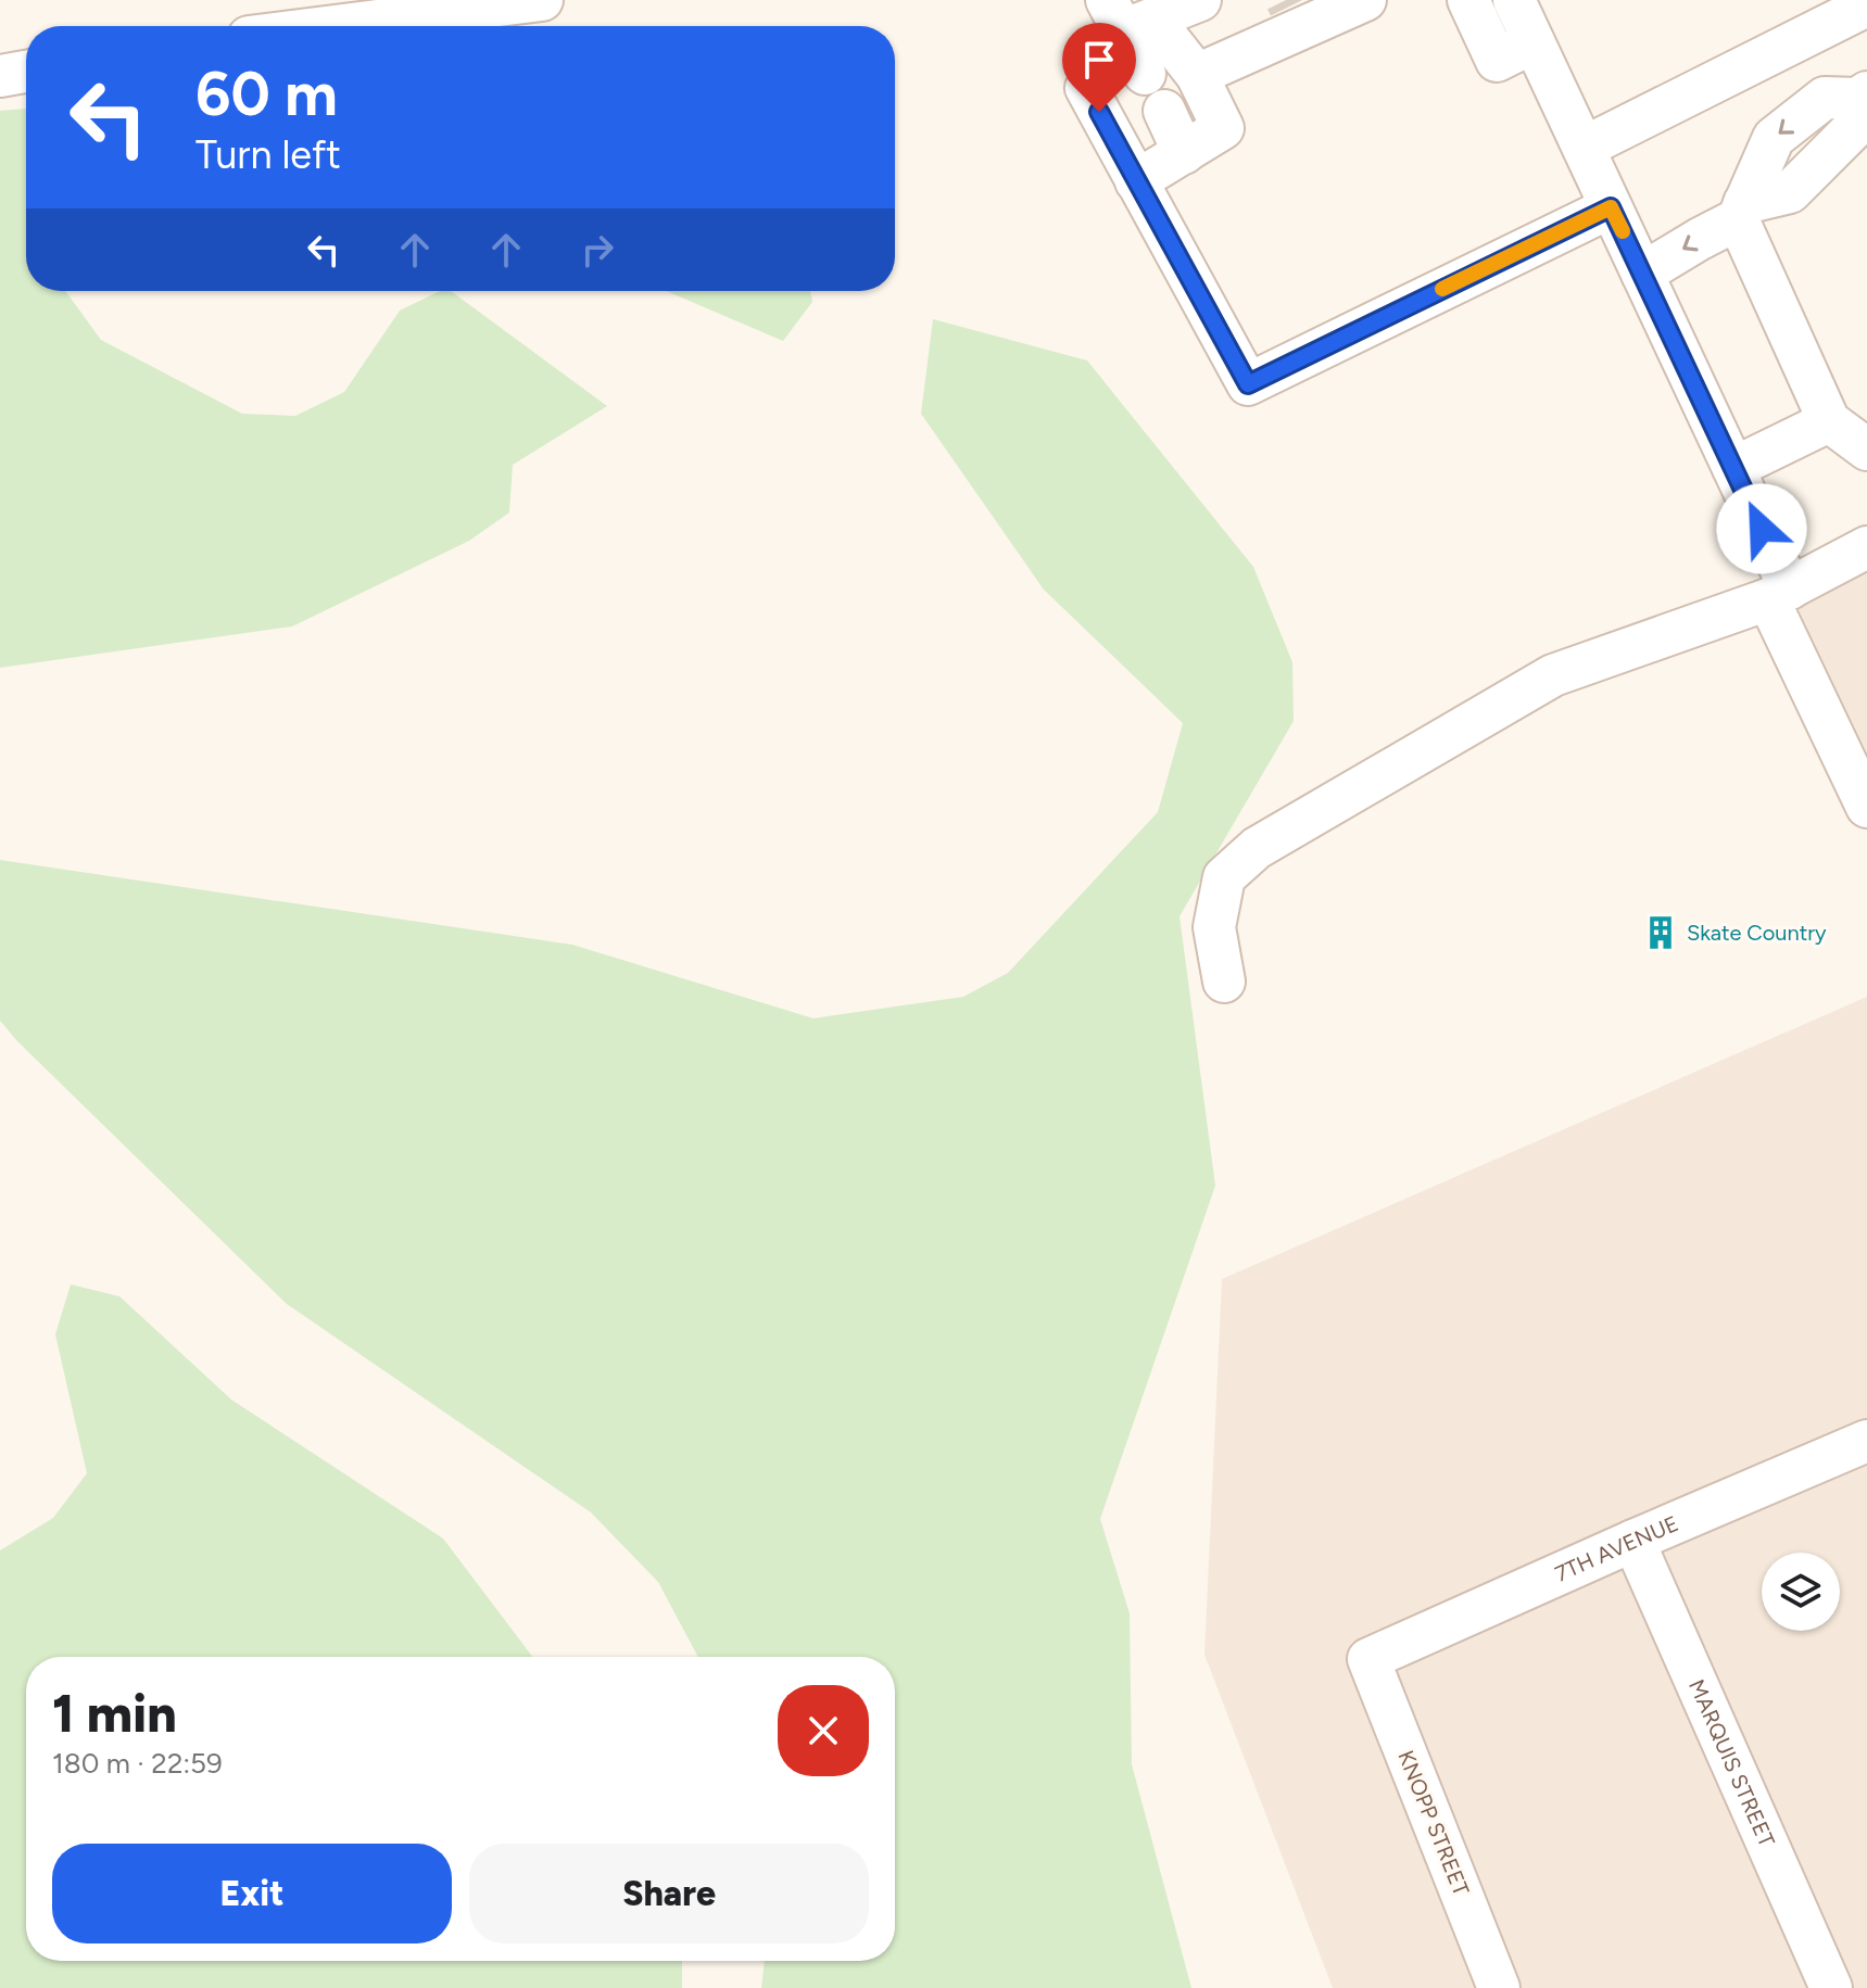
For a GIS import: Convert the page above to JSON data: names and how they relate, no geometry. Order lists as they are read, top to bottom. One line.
{"streets":{"street":["7TH AVENUE","MARQUIS STREET","KNOPP STREET"]},"crossings":[["7TH AVENUE","MARQUIS STREET"],["7TH AVENUE","KNOPP STREET"]],"places":{"building":["Skate Country"]},"page":{"turn":["60 m","Turn left"],"heading":["1 min","180 m · 22:59"],"buttons":["Exit","Share"]}}
